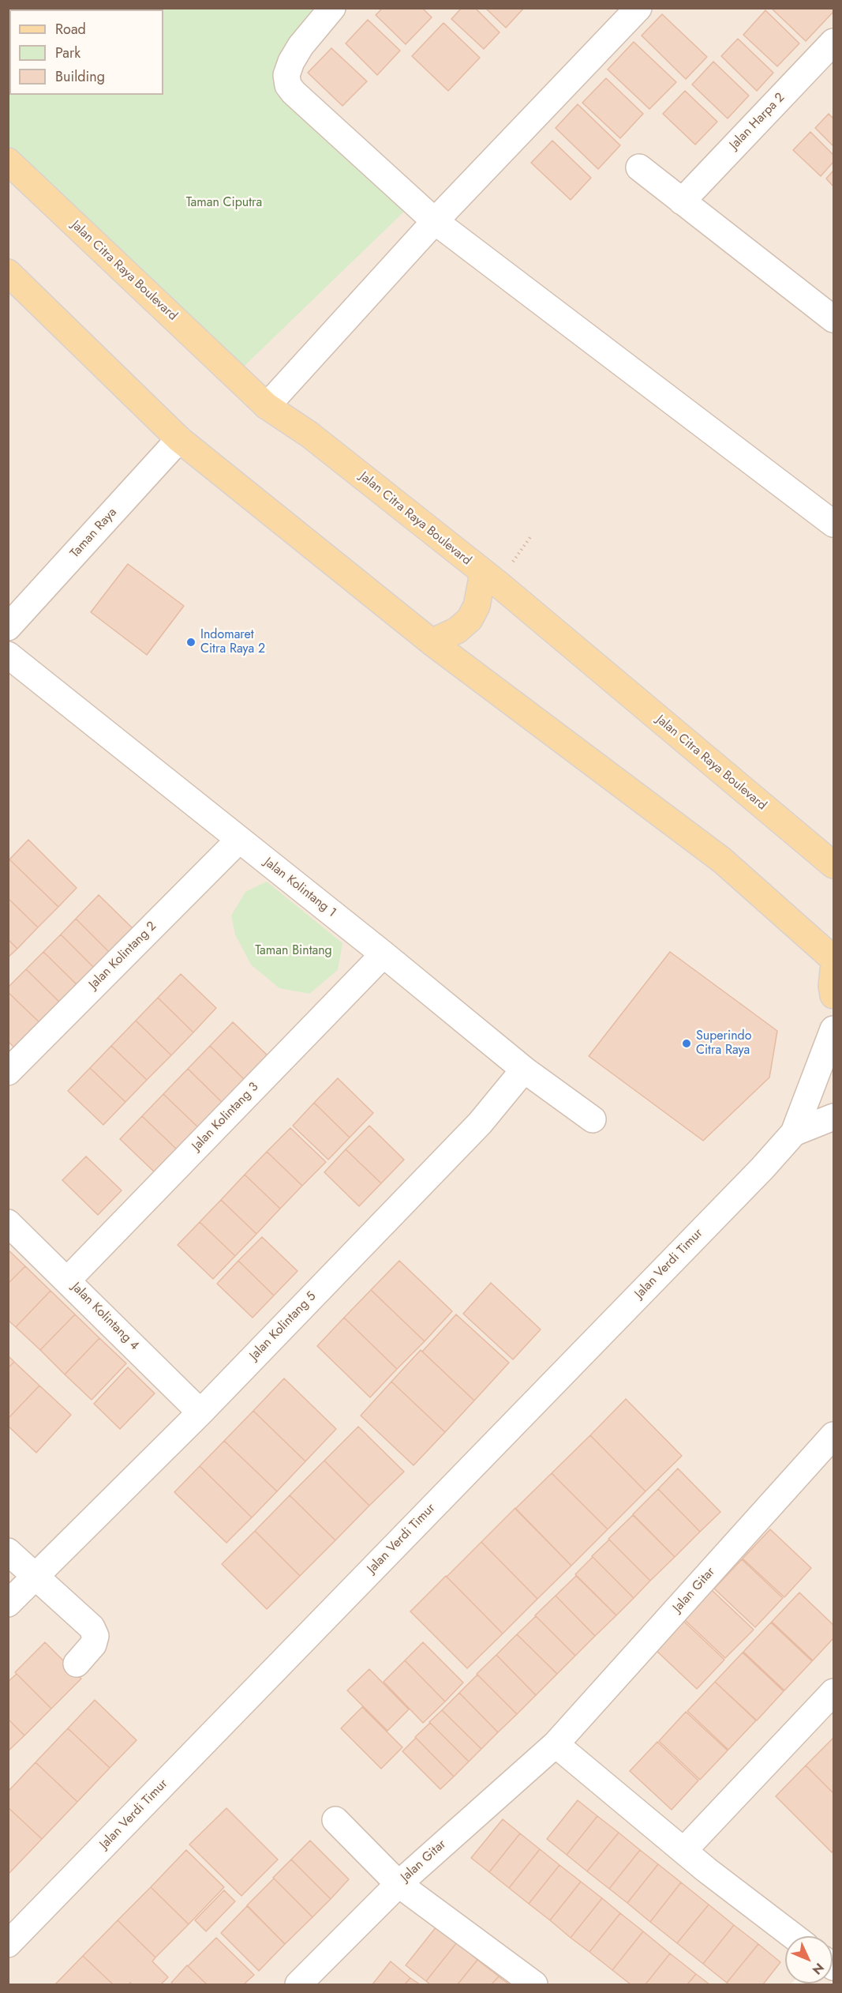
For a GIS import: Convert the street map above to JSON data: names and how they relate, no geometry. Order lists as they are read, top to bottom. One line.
{"streets":{"main road":["Jalan Citra Raya Boulevard"],"street":["Jalan Harpa 2","Taman Raya","Jalan Kolintang 1","Jalan Kolintang 2","Jalan Kolintang 3","Jalan Verdi Timur","Jalan Kolintang 4","Jalan Kolintang 5","Jalan Gitar"]},"crossings":[["Jalan Kolintang 1","Jalan Kolintang 2"],["Jalan Kolintang 1","Jalan Kolintang 3"],["Jalan Kolintang 1","Jalan Kolintang 5"],["Jalan Kolintang 3","Jalan Kolintang 4"],["Jalan Kolintang 4","Jalan Kolintang 5"]],"parks":["Taman Ciputra","Taman Bintang"],"places":["Indomaret Citra Raya 2","Superindo Citra Raya"],"legend":["Road","Park","Building"],"north":"bottom right"}
